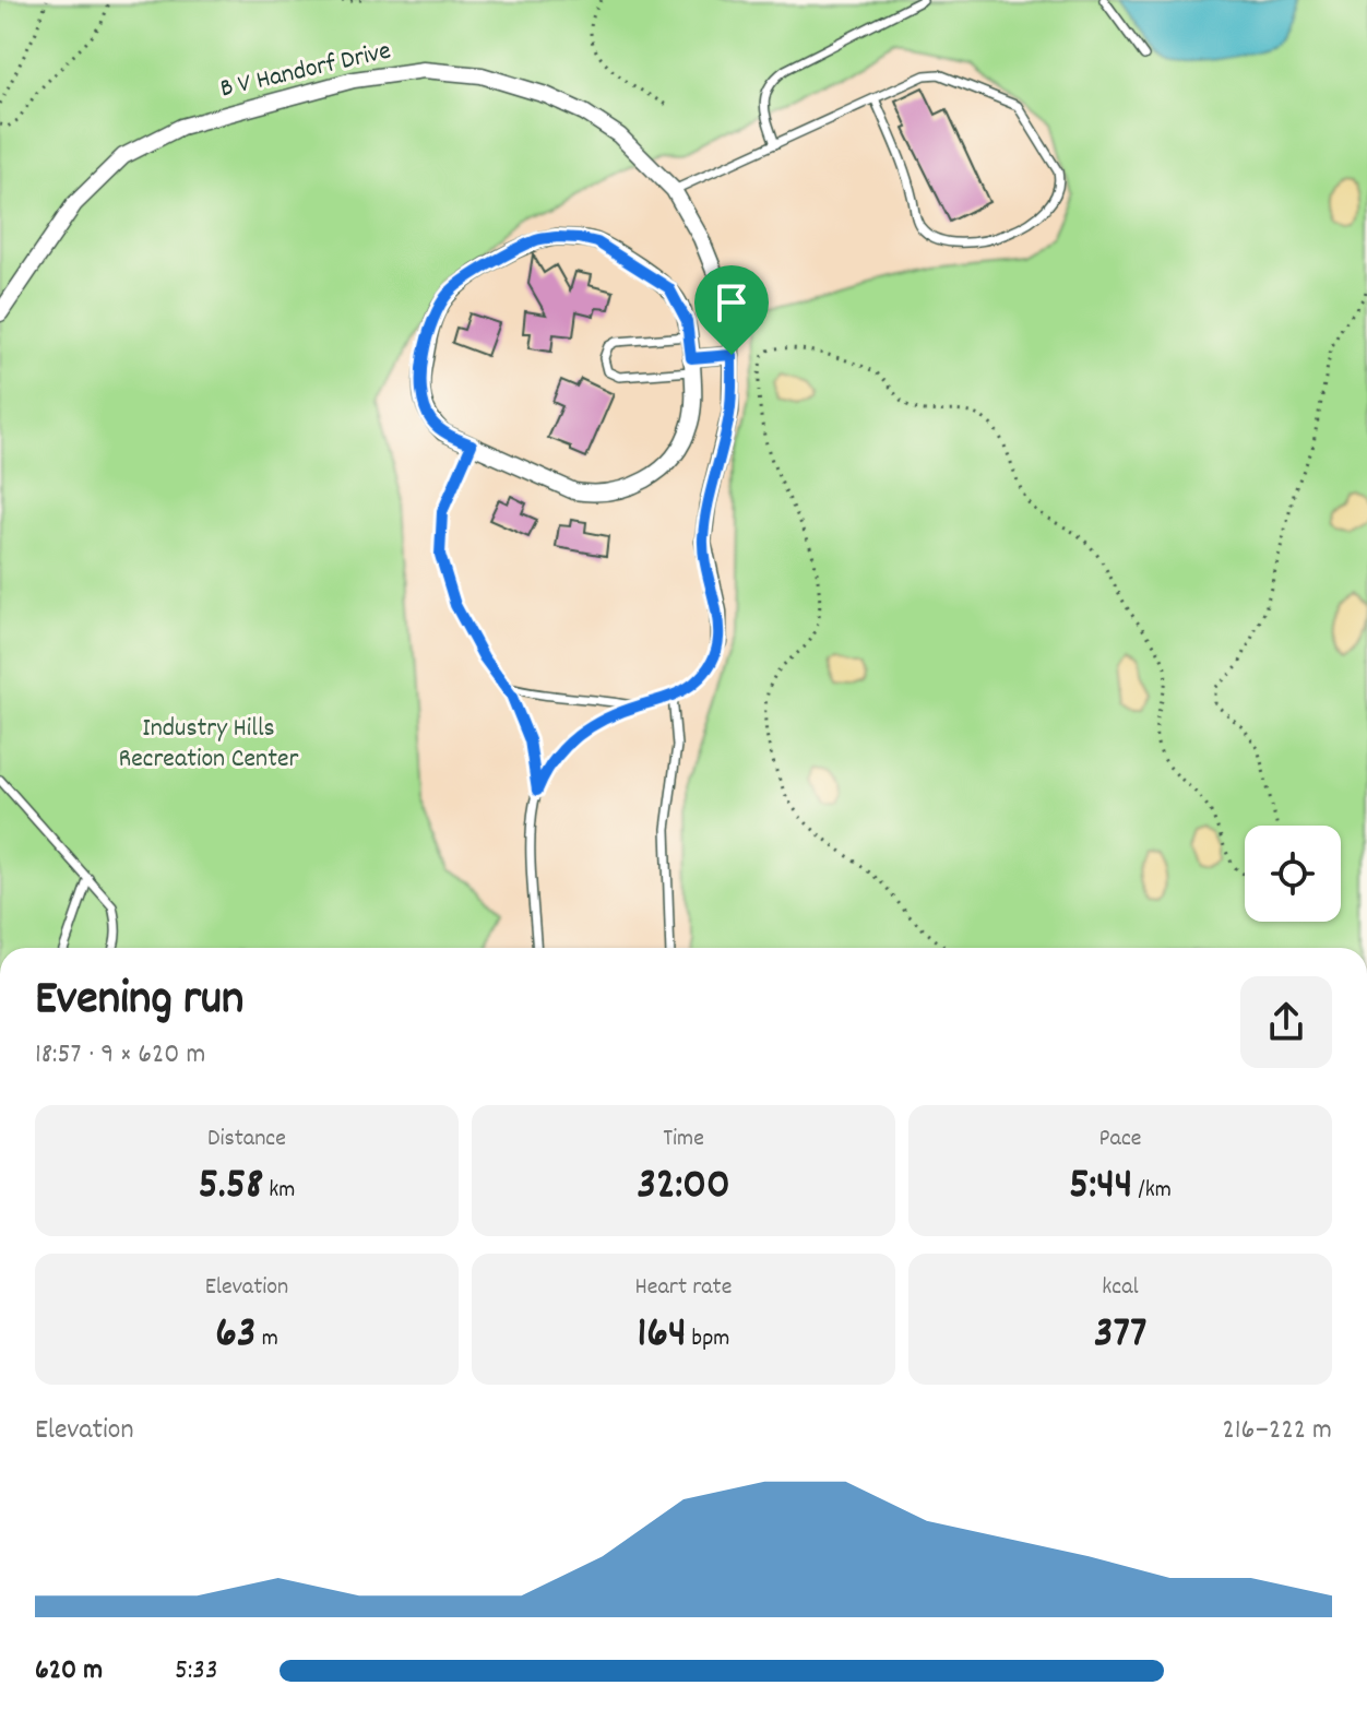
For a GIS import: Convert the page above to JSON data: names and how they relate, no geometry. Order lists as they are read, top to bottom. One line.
{"streets":{"street":["B V Handorf Drive"]},"parks":["Industry Hills Recreation Center"],"page":{"heading":["Evening run","18:57 · 9 × 620 m"],"stats":[["Distance","5.58 km"],["Time","32:00"],["Pace","5:44 /km"],["Elevation","63 m"],["Heart rate","164 bpm"],["kcal","377"]],"chart":["Elevation","216–222 m"],"list":[{"name":"620 m","note":"5:33"}]}}
